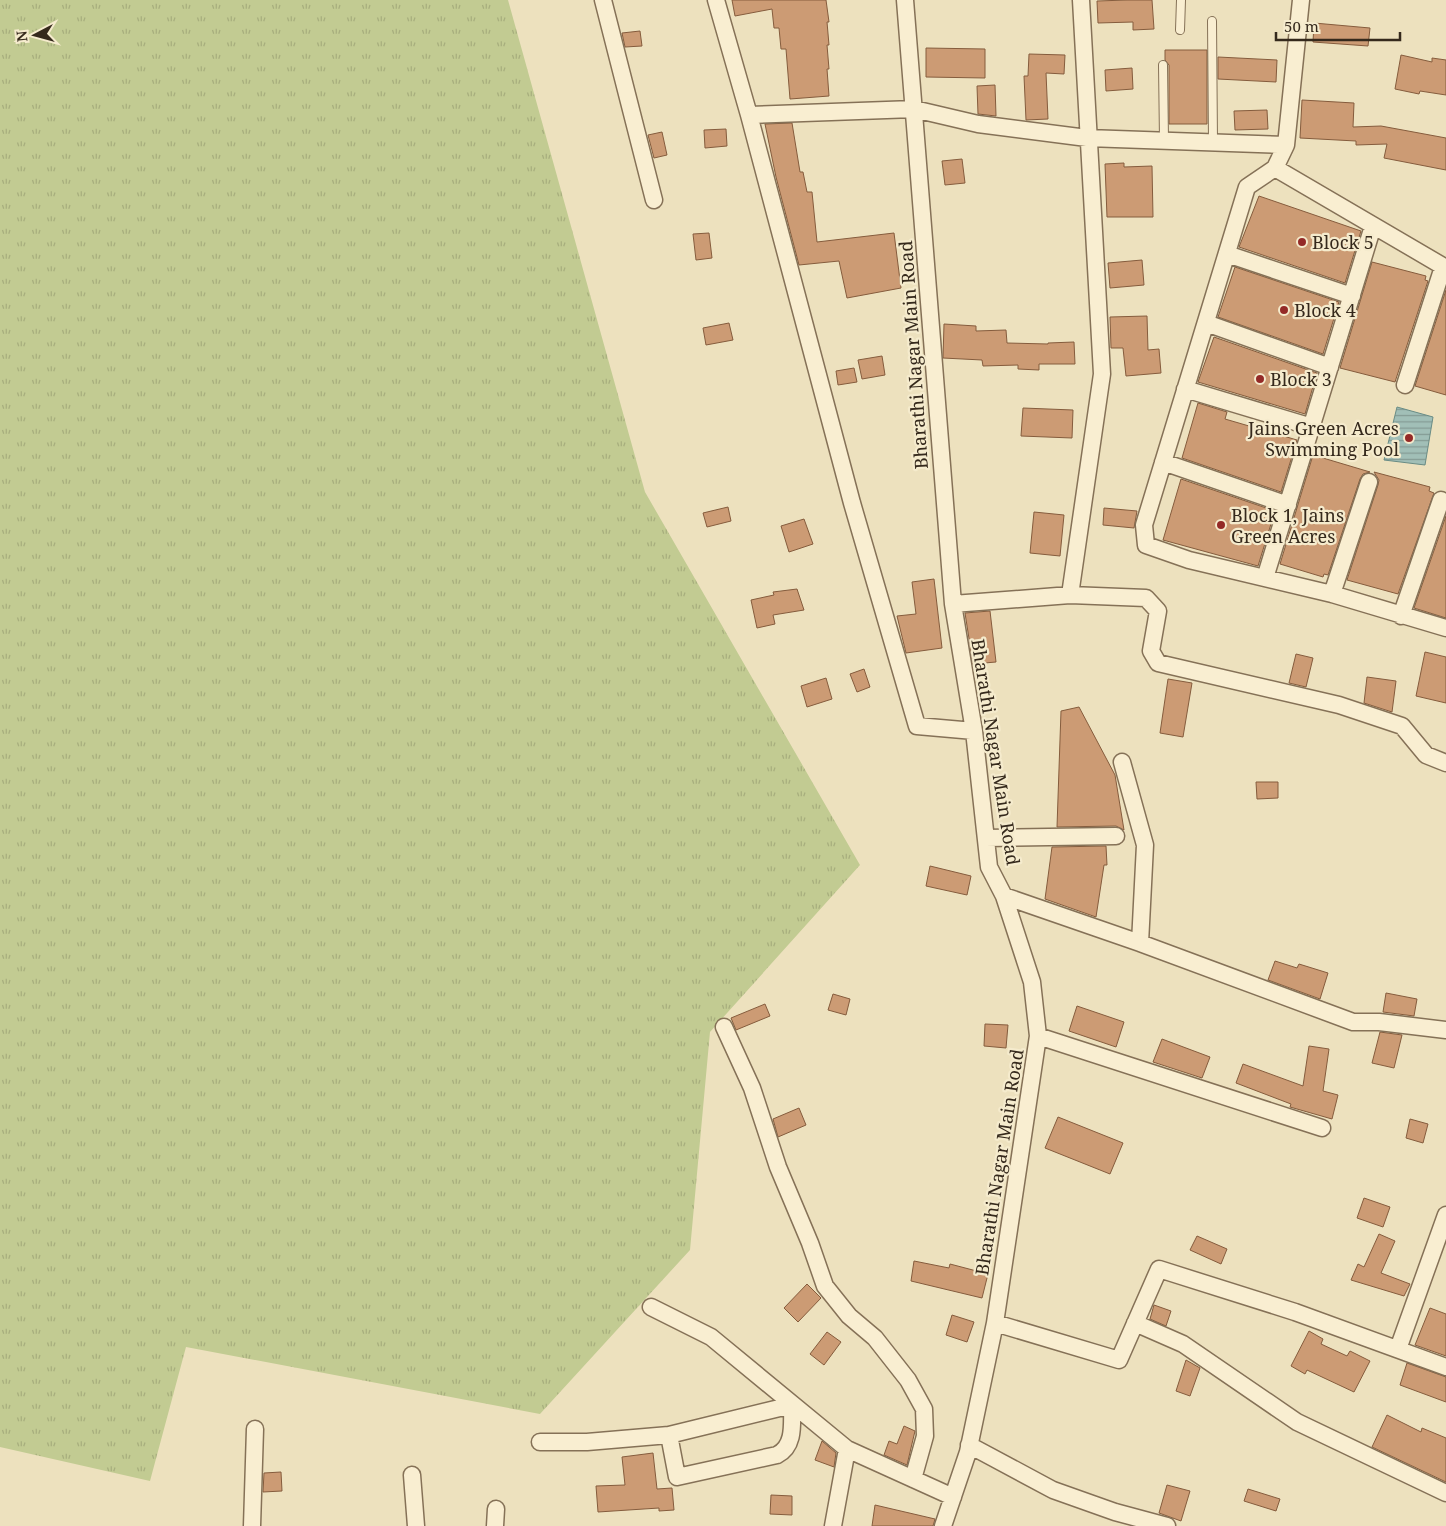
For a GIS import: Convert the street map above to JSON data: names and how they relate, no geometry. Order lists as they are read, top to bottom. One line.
{"streets":{"street":["Bharathi Nagar Main Road"]},"places":["Block 5","Block 4","Block 3","Jains Green Acres Swimming Pool","Block 1, Jains Green Acres"],"scale_bar":"50 m","north":"left"}
